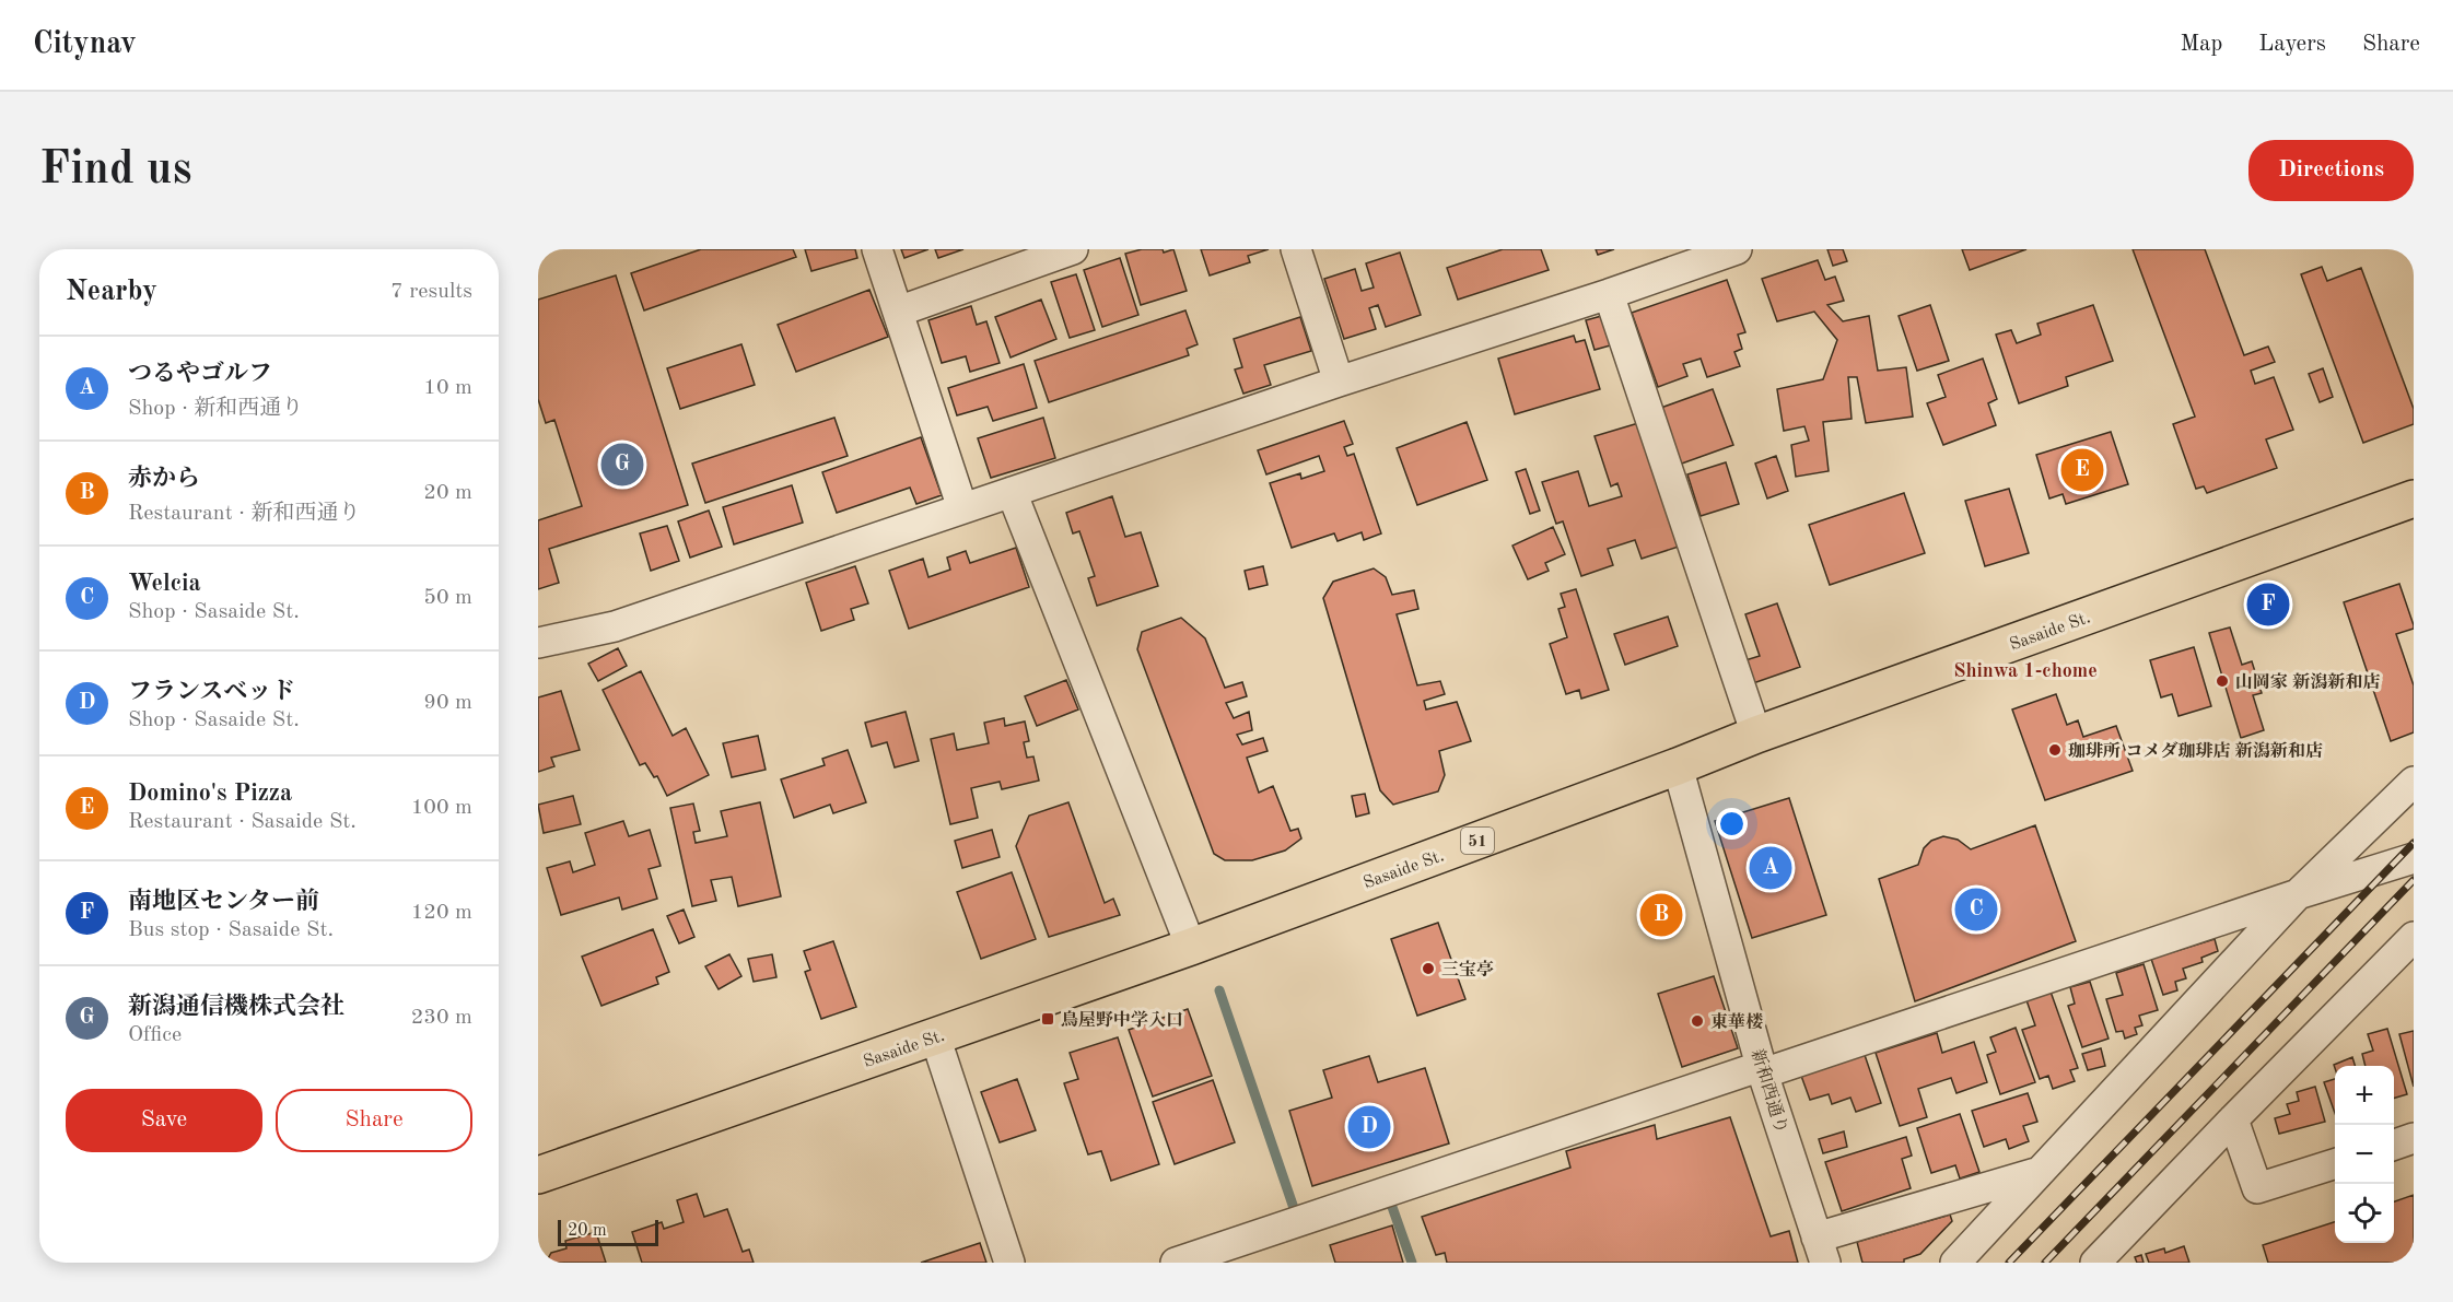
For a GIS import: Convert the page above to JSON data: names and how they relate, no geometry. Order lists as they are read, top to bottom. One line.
{"streets":{"main road":["Sasaide St.","51"],"street":["新和西通り"]},"crossings":[["Sasaide St.","新和西通り"]],"districts":["Shinwa 1-chome"],"places":{"other":["山岡家 新潟新和店","珈琲所 コメダ珈琲店 新潟新和店","三宝亭","東華楼"],"transit":["鳥屋野中学入口"]},"scale_bar":"20 m","page":{"header":"Citynav","nav":["Map","Layers","Share"],"buttons":["Directions",["Save","Share"]],"title":"Find us","heading":["Nearby","7 results"],"list":[{"mark":"A","name":"つるやゴルフ","note":"Shop · 新和西通り","value":"10 m"},{"mark":"B","name":"赤から","note":"Restaurant · 新和西通り","value":"20 m"},{"mark":"C","name":"Welcia","note":"Shop · Sasaide St.","value":"50 m"},{"mark":"D","name":"フランスベッド","note":"Shop · Sasaide St.","value":"90 m"},{"mark":"E","name":"Domino's Pizza","note":"Restaurant · Sasaide St.","value":"100 m"},{"mark":"F","name":"南地区センター前","note":"Bus stop · Sasaide St.","value":"120 m"},{"mark":"G","name":"新潟通信機株式会社","note":"Office","value":"230 m"}],"pins":["G","E","F","A","C","B","D"],"map_buttons":["+","−"],"scale":"20 m"}}
